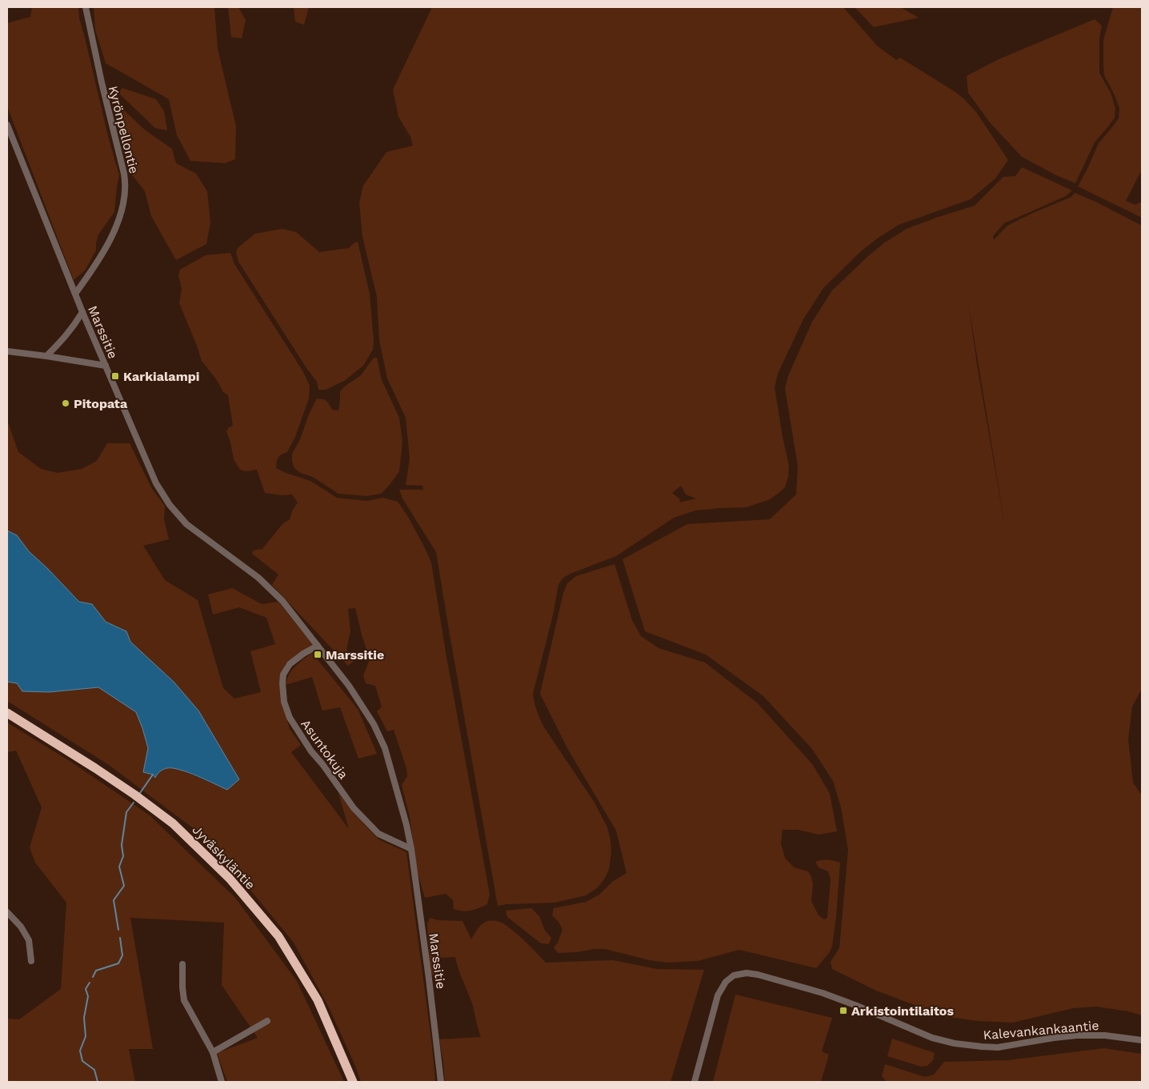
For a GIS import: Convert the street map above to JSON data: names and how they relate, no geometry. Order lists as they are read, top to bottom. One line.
{"streets":{"highway":["Jyväskyläntie"],"street":["Kyrönpellontie","Marssitie","Asuntokuja","Kalevankankaantie"]},"crossings":[["Kyrönpellontie","Marssitie"],["Marssitie","Asuntokuja"]],"places":{"transit":["Karkialampi","Marssitie","Arkistointilaitos"],"other":["Pitopata"]}}
